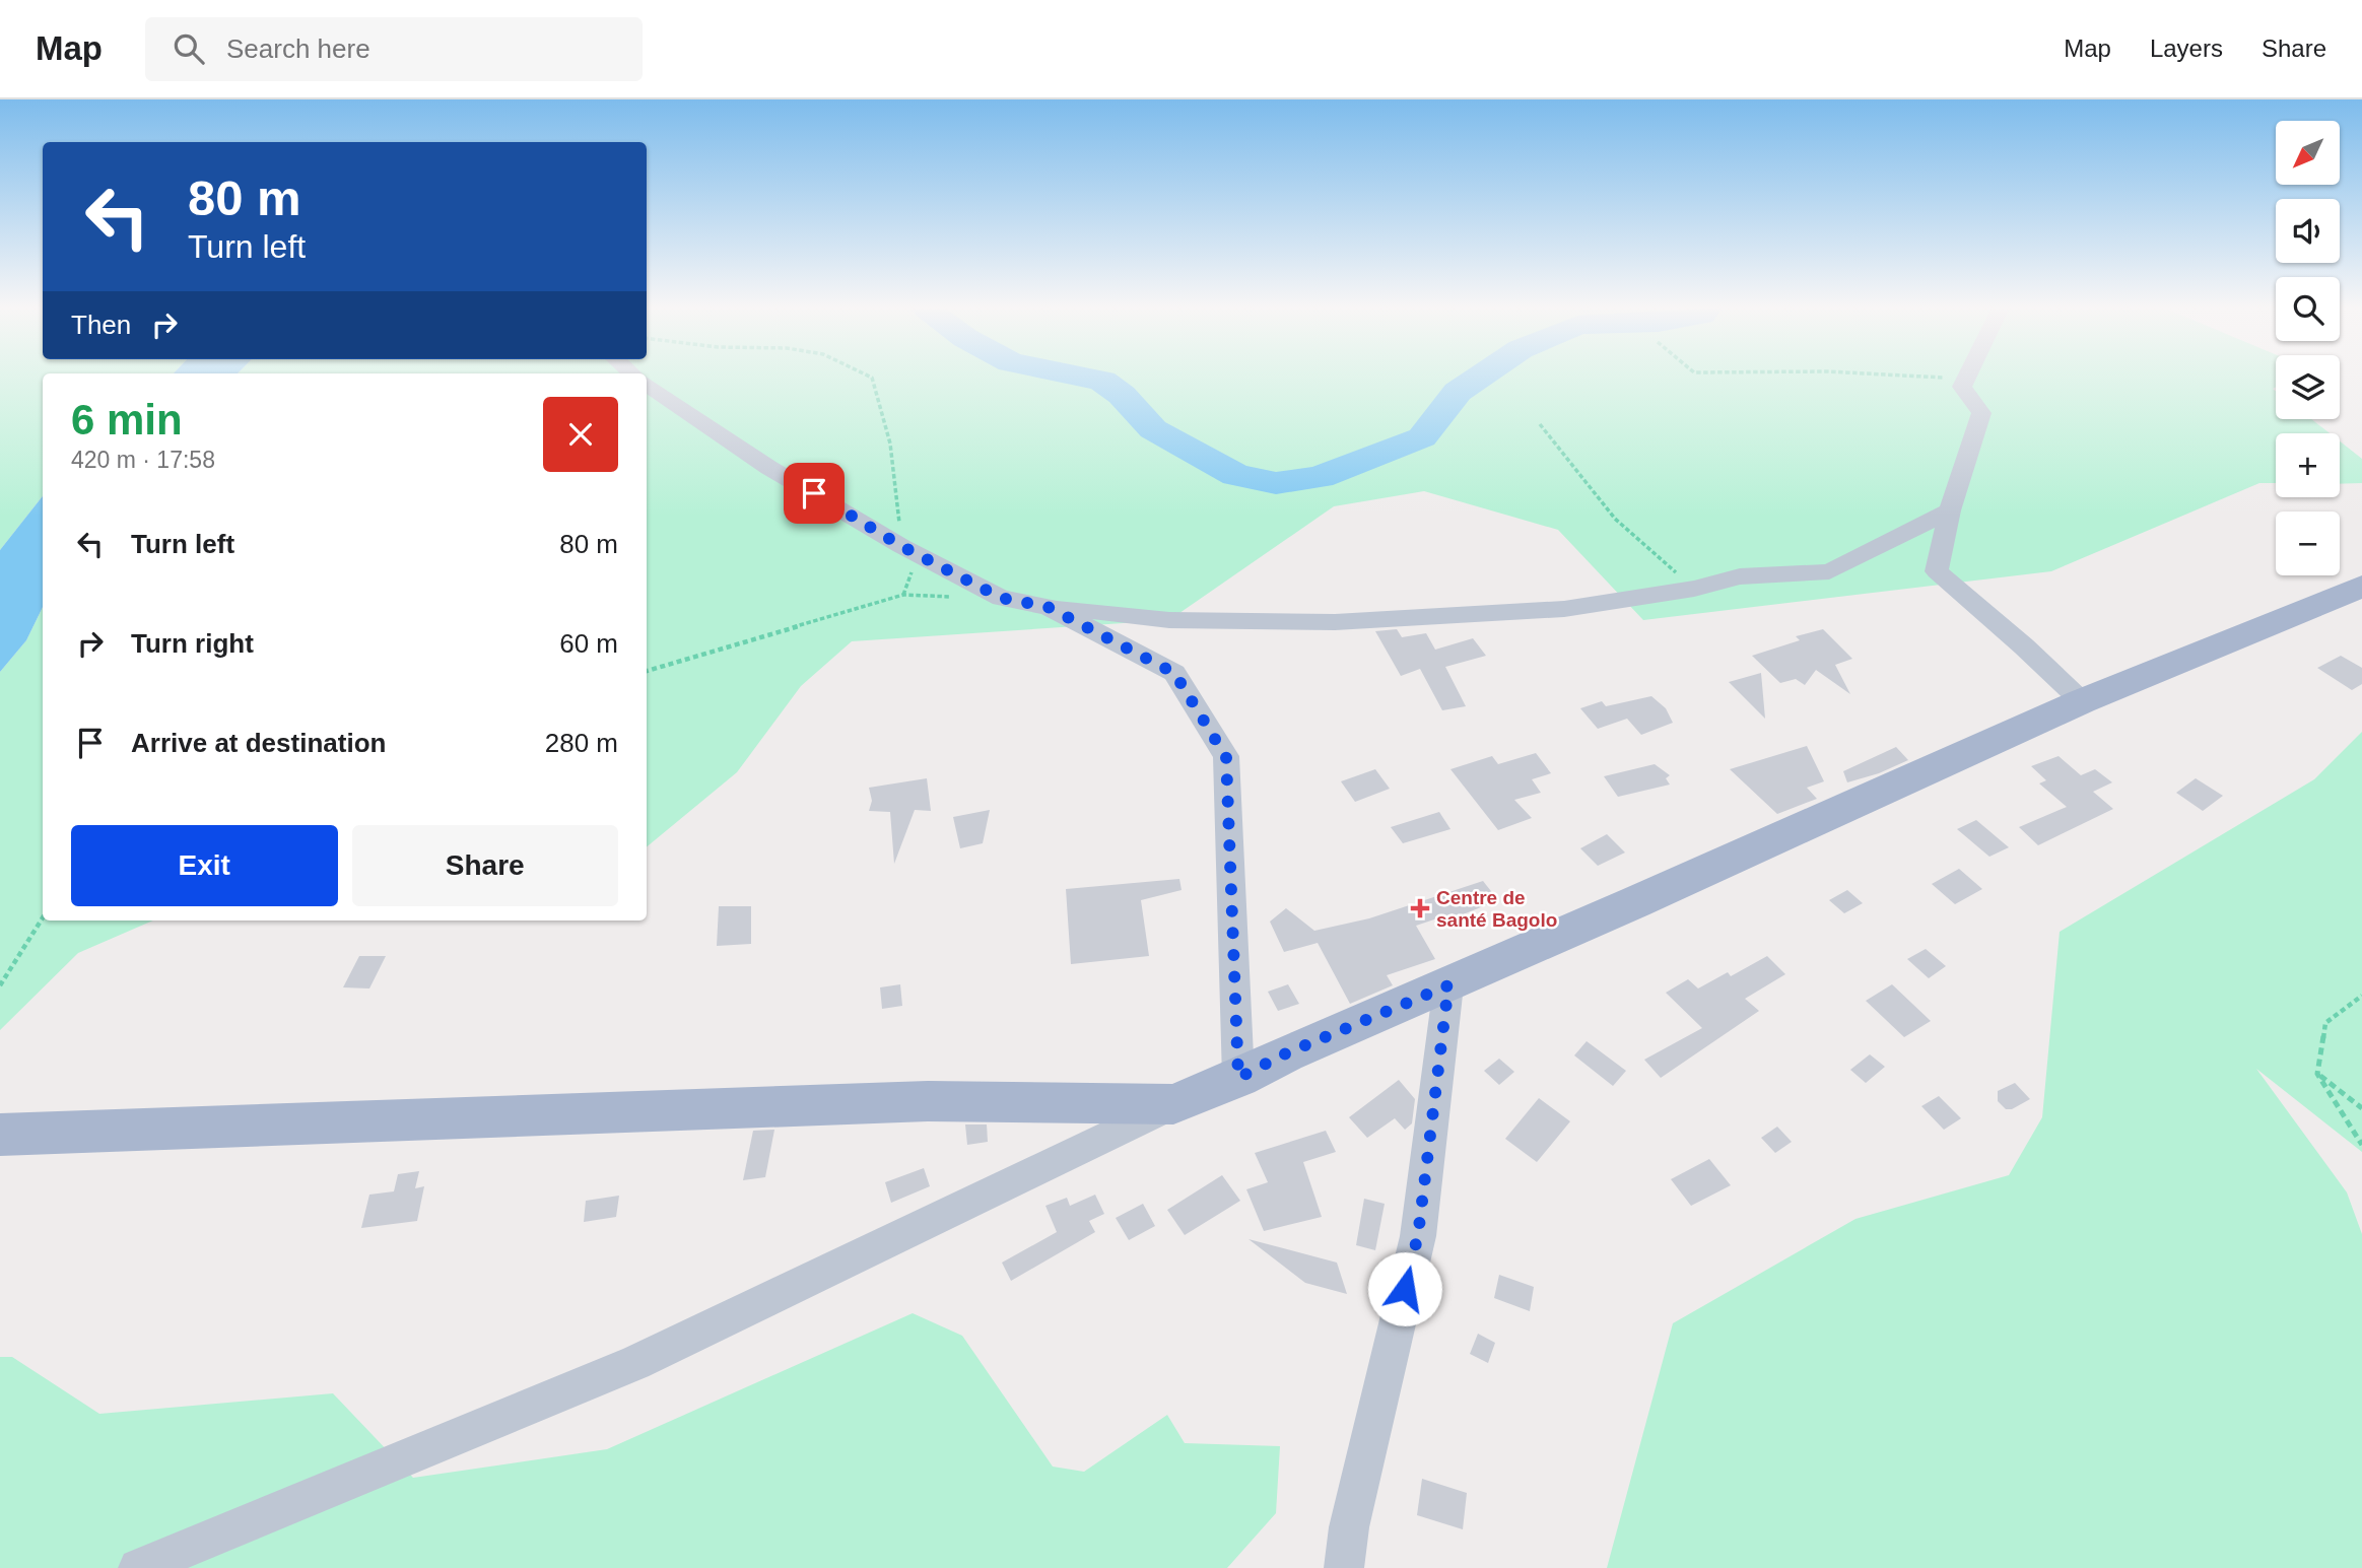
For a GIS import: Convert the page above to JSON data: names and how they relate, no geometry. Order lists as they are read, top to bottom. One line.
{"places":{"health":["Centre de santé Bagolo"]},"north":"bottom left","page":{"header":"Map","search":"Search here","nav":["Map","Layers","Share"],"map_buttons":["+","−"],"turn":["80 m","Turn left"],"then":"Then","heading":["6 min","420 m · 17:58"],"list":[{"name":"Turn left","value":"80 m"},{"name":"Turn right","value":"60 m"},{"name":"Arrive at destination","value":"280 m"}],"buttons":["Exit","Share"]}}
